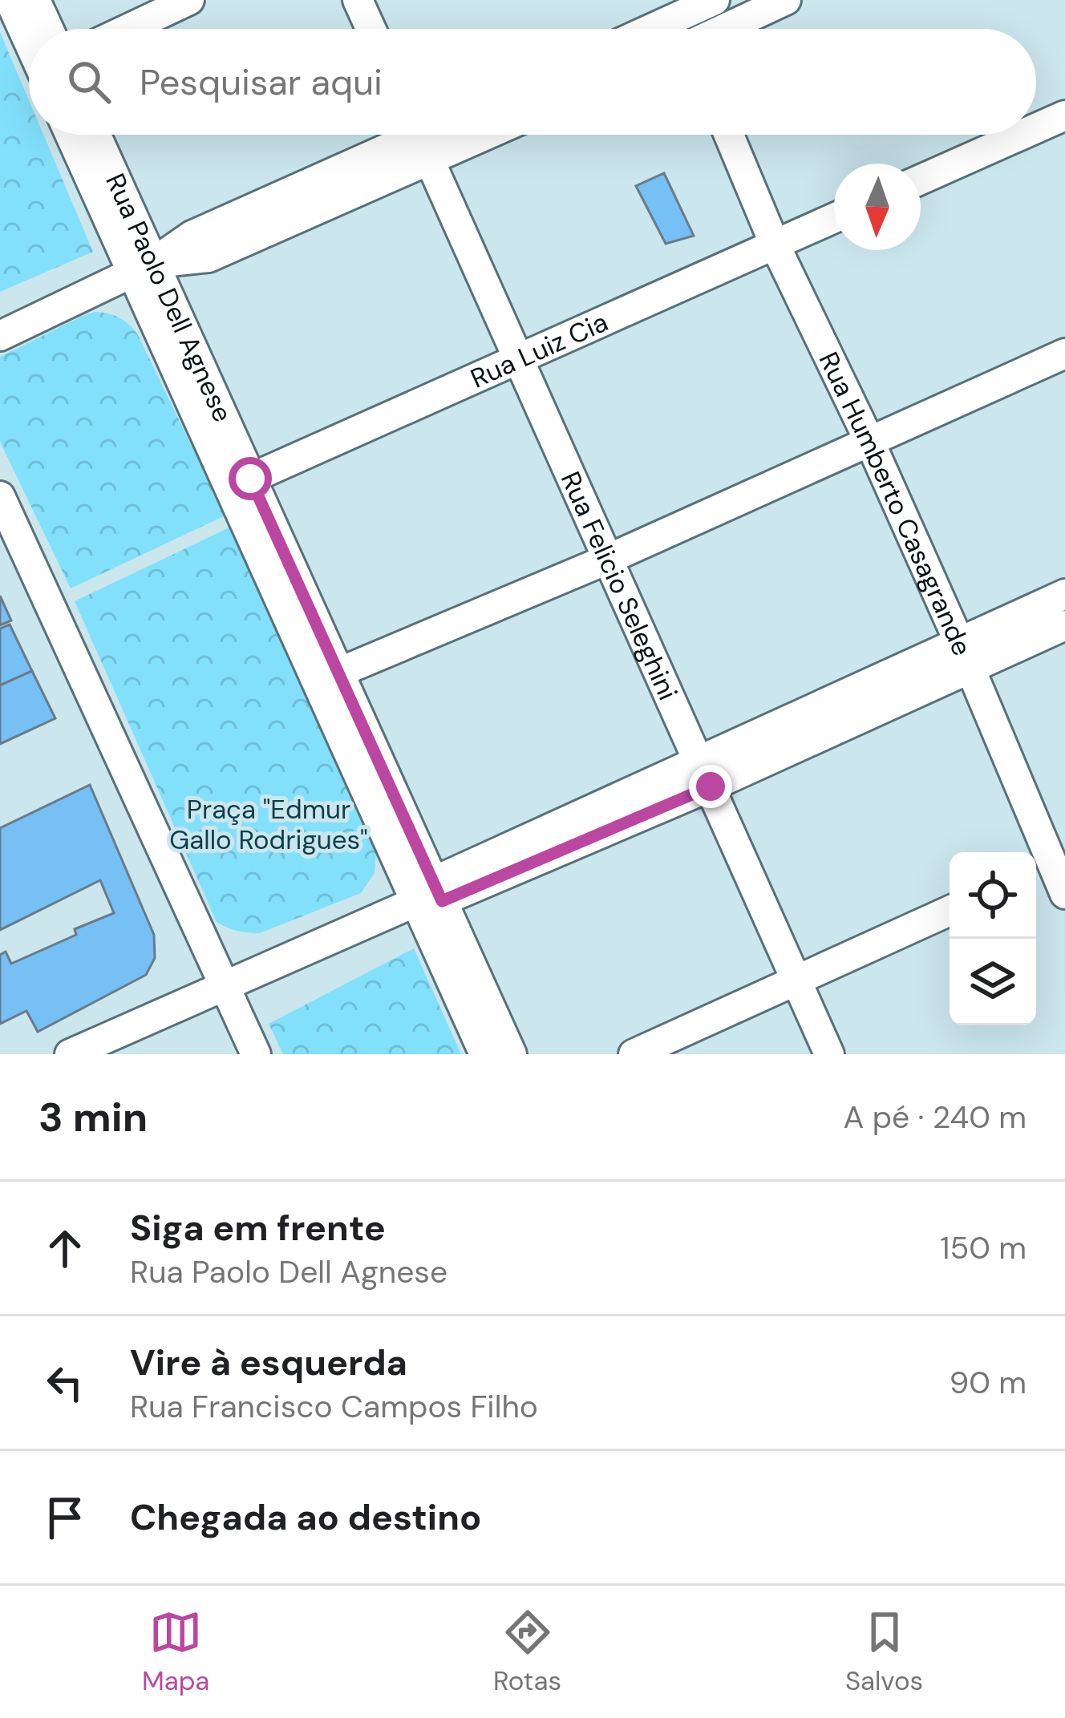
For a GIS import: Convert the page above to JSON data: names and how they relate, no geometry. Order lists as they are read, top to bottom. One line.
{"streets":{"street":["Rua Paolo Dell Agnese","Rua Luiz Cia","Rua Humberto Casagrande","Rua Felicio Seleghini"]},"crossings":[["Rua Paolo Dell Agnese","Rua Luiz Cia"],["Rua Luiz Cia","Rua Humberto Casagrande"],["Rua Luiz Cia","Rua Felicio Seleghini"]],"parks":["Praça \"Edmur Gallo Rodrigues\""],"north":"bottom","page":{"search":"Pesquisar aqui","heading":["3 min","A pé · 240 m"],"list":[["Siga em frente","Rua Paolo Dell Agnese","150 m"],["Vire à esquerda","Rua Francisco Campos Filho","90 m"],"Chegada ao destino"],"nav":["Mapa","Rotas","Salvos"]}}
